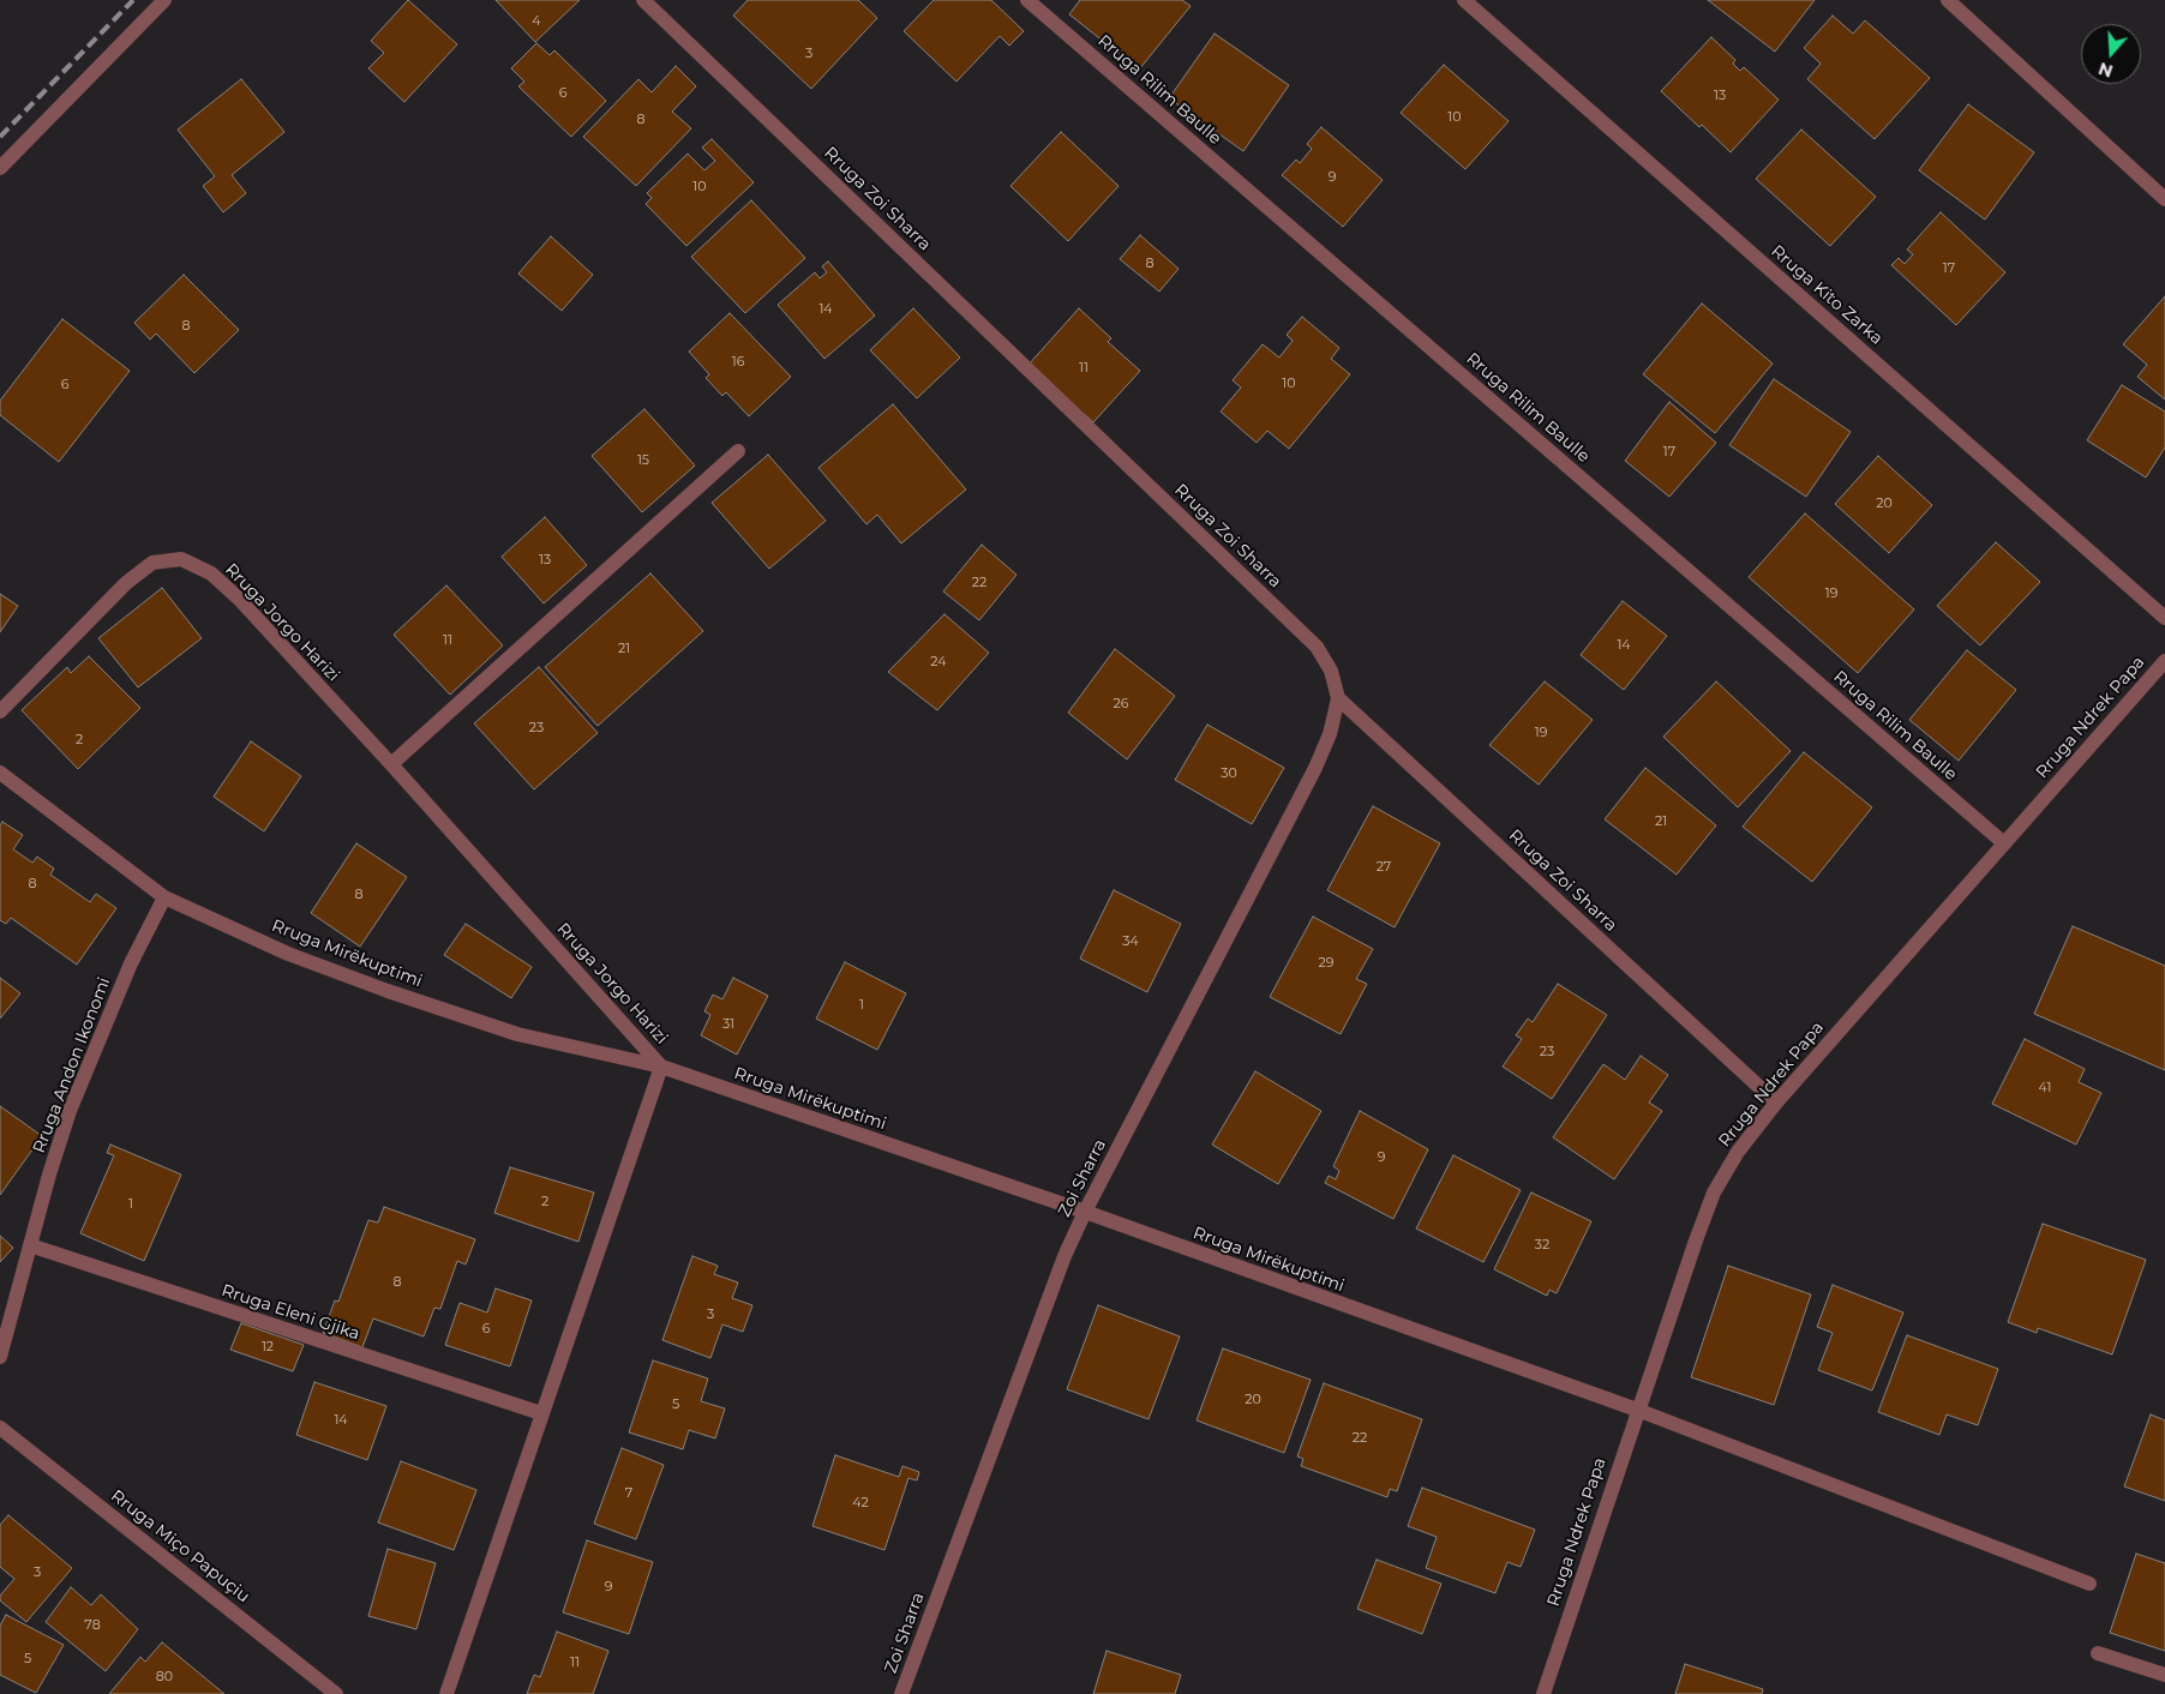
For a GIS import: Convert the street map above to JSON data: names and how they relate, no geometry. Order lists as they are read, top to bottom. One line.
{"streets":{"street":["Rruga Rilim Baulle","Rruga Zoi Sharra","Rruga Kito Zarka","Rruga Jorgo Harizi","Rruga Ndrek Papa","Rruga Mirëkuptimi","Rruga Andon Ikonomi","Zoi Sharra","Rruga Eleni Gjika","Rruga Miço Papuçiu"]},"crossings":[["Rruga Rilim Baulle","Rruga Ndrek Papa"],["Rruga Zoi Sharra","Rruga Ndrek Papa"],["Rruga Zoi Sharra","Zoi Sharra"],["Rruga Jorgo Harizi","Rruga Mirëkuptimi"],["Rruga Ndrek Papa","Rruga Mirëkuptimi"],["Rruga Mirëkuptimi","Rruga Andon Ikonomi"],["Rruga Mirëkuptimi","Zoi Sharra"],["Rruga Andon Ikonomi","Rruga Eleni Gjika"]],"house_numbers":["4","3","6","13","10","8","9","10","8","17","14","8","16","11","10","6","17","15","20","13","22","19","11","14","21","24","26","23","19","2","30","21","27","8","8","34","29","1","31","23","41","9","2","1","32","8","3","6","12","20","5","14","22","7","42","3","9","78","5","11","80"],"north":"bottom"}
